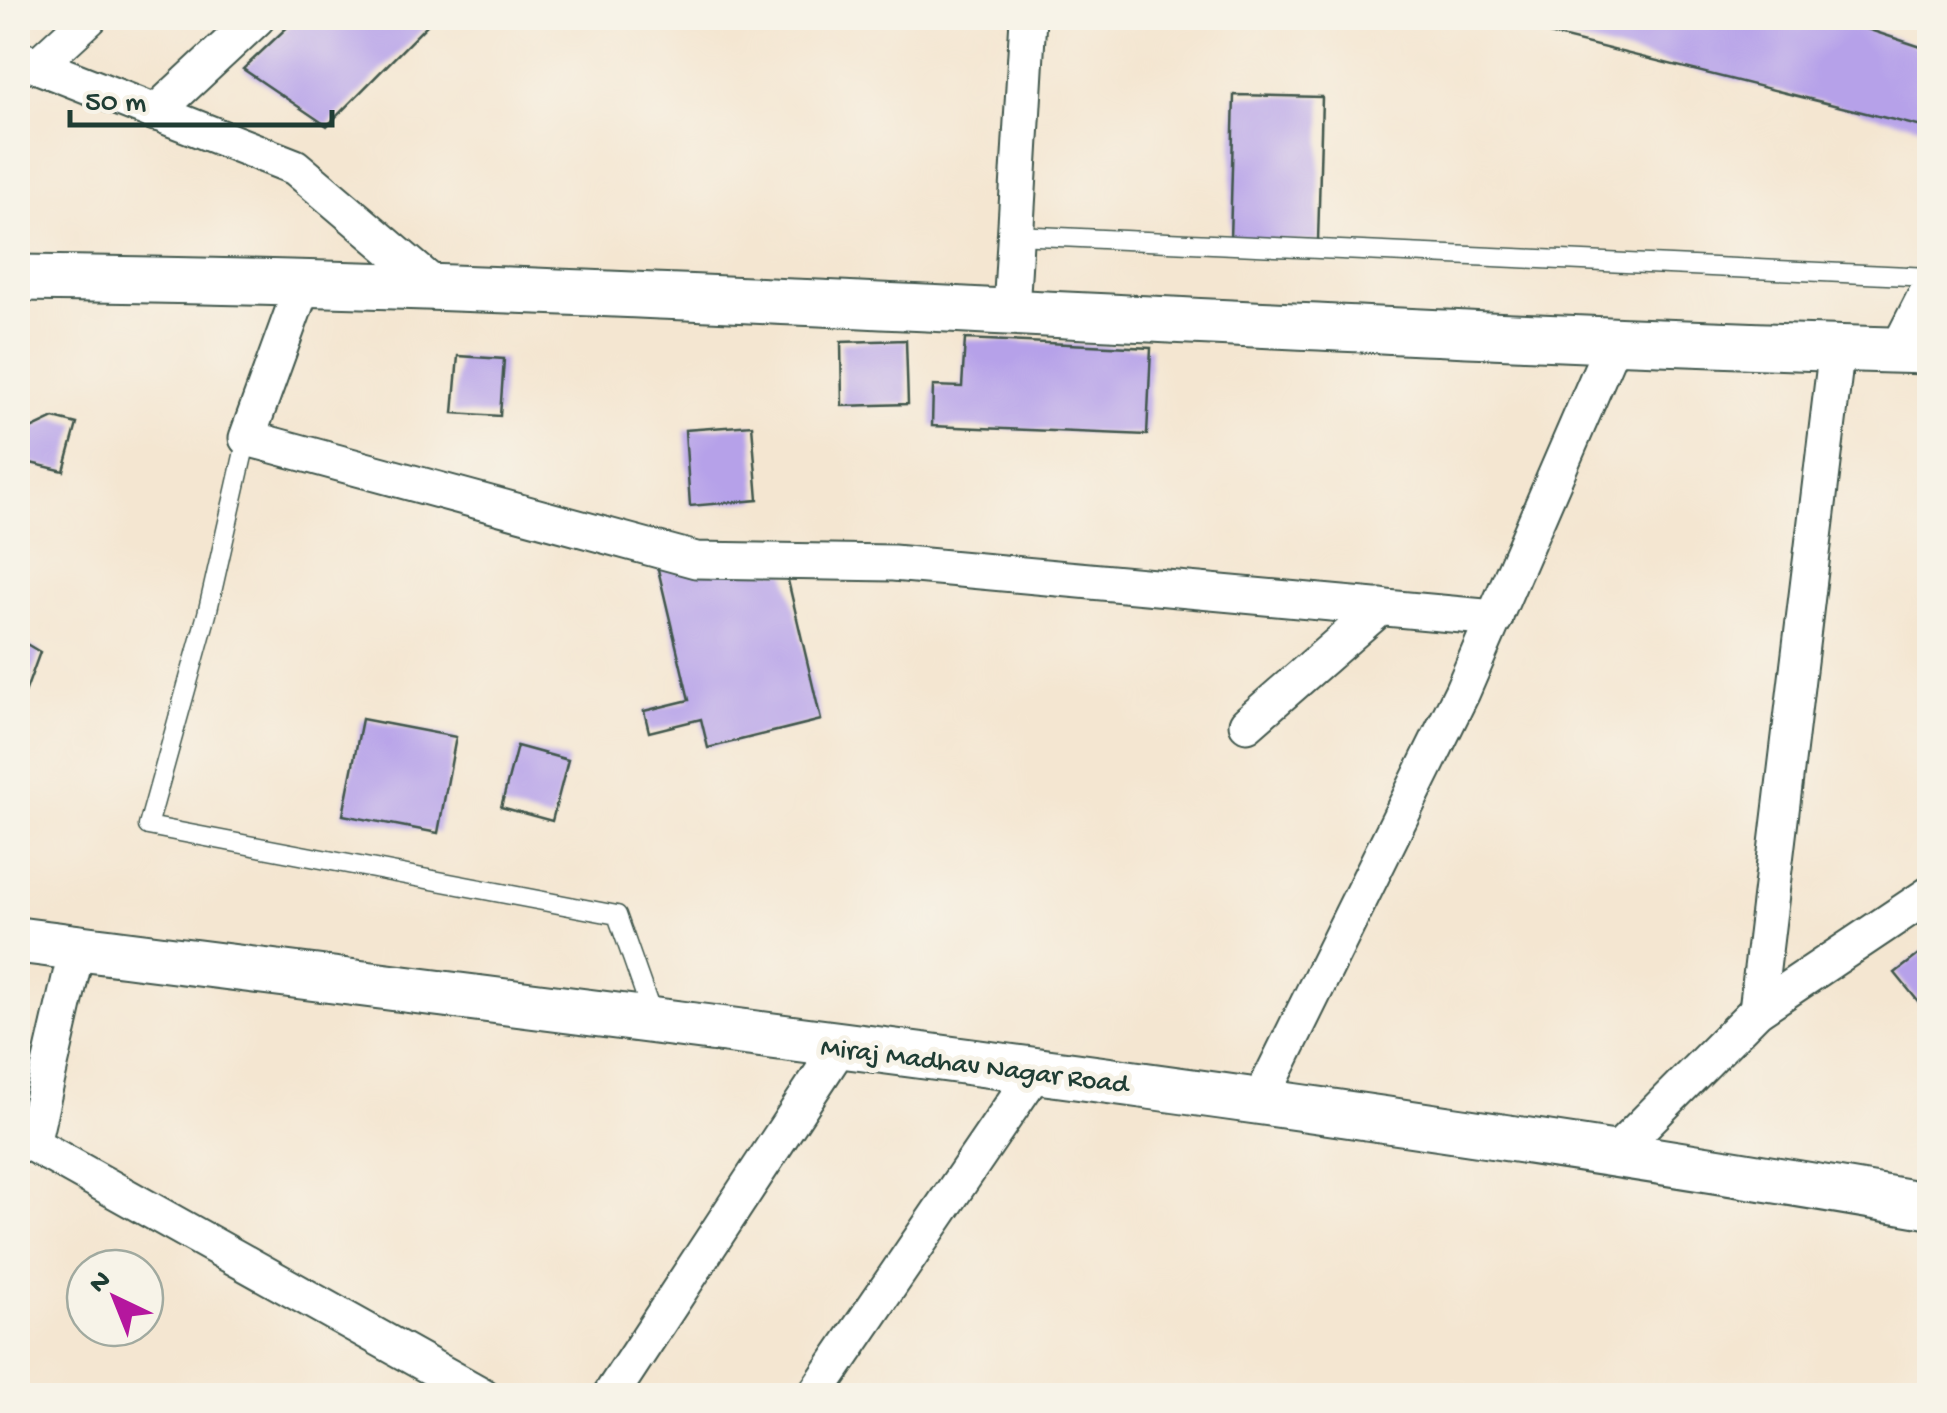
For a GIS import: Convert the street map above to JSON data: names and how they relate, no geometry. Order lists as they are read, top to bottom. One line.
{"streets":{"street":["Miraj Madhav Nagar Road"]},"scale_bar":"50 m","north":"top left"}
